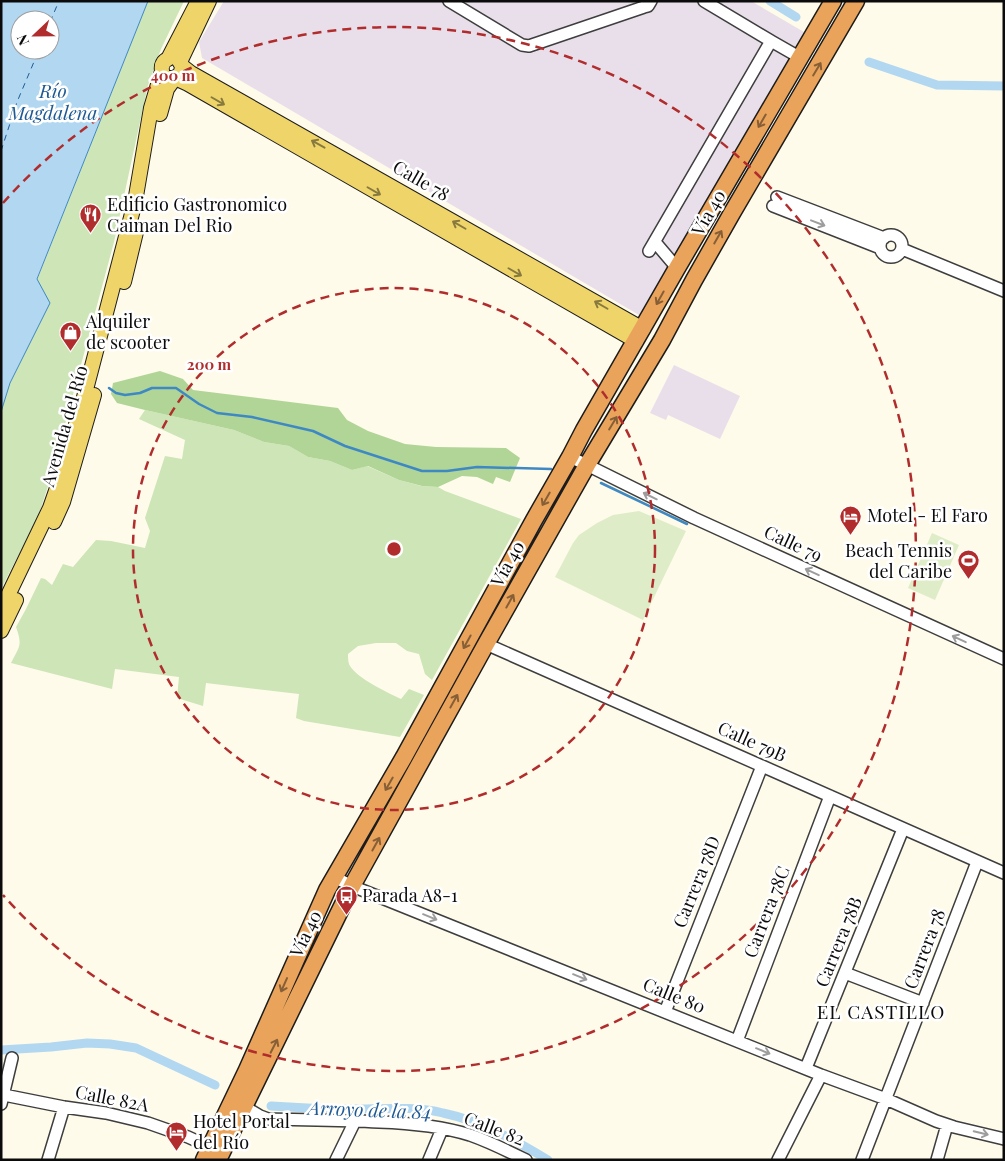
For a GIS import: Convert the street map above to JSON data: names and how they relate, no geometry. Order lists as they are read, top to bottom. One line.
{"streets":{"highway":["Vía 40"],"main road":["Calle 78","Avenida del Río"],"street":["Calle 79","Calle 79B","Carrera 78D","Carrera 78C","Carrera 78B","Carrera 78","Calle 80","Calle 82A","Calle 82"]},"crossings":[["Calle 78","Vía 40"],["Calle 78","Avenida del Río"],["Vía 40","Calle 79"],["Vía 40","Calle 79B"],["Vía 40","Calle 80"],["Vía 40","Calle 82A"],["Vía 40","Calle 82"],["Calle 79B","Carrera 78D"],["Calle 79B","Carrera 78C"],["Calle 79B","Carrera 78B"],["Calle 79B","Carrera 78"],["Carrera 78D","Calle 80"],["Carrera 78C","Calle 80"],["Carrera 78B","Calle 80"],["Carrera 78","Calle 80"]],"one_way":["Calle 79","Calle 80"],"districts":["EL CASTILLO"],"water":["Río Magdalena","Arroyo de la 84"],"places":{"restaurant":["Edificio Gastronomico Caiman Del Rio"],"shop":["Alquiler de scooter"],"hotel":["Motel - El Faro","Hotel Portal del Río"],"sports":["Beach Tennis del Caribe"],"bus stop":["Parada A8-1"]},"north":"left","rings":["400 m","200 m"]}
